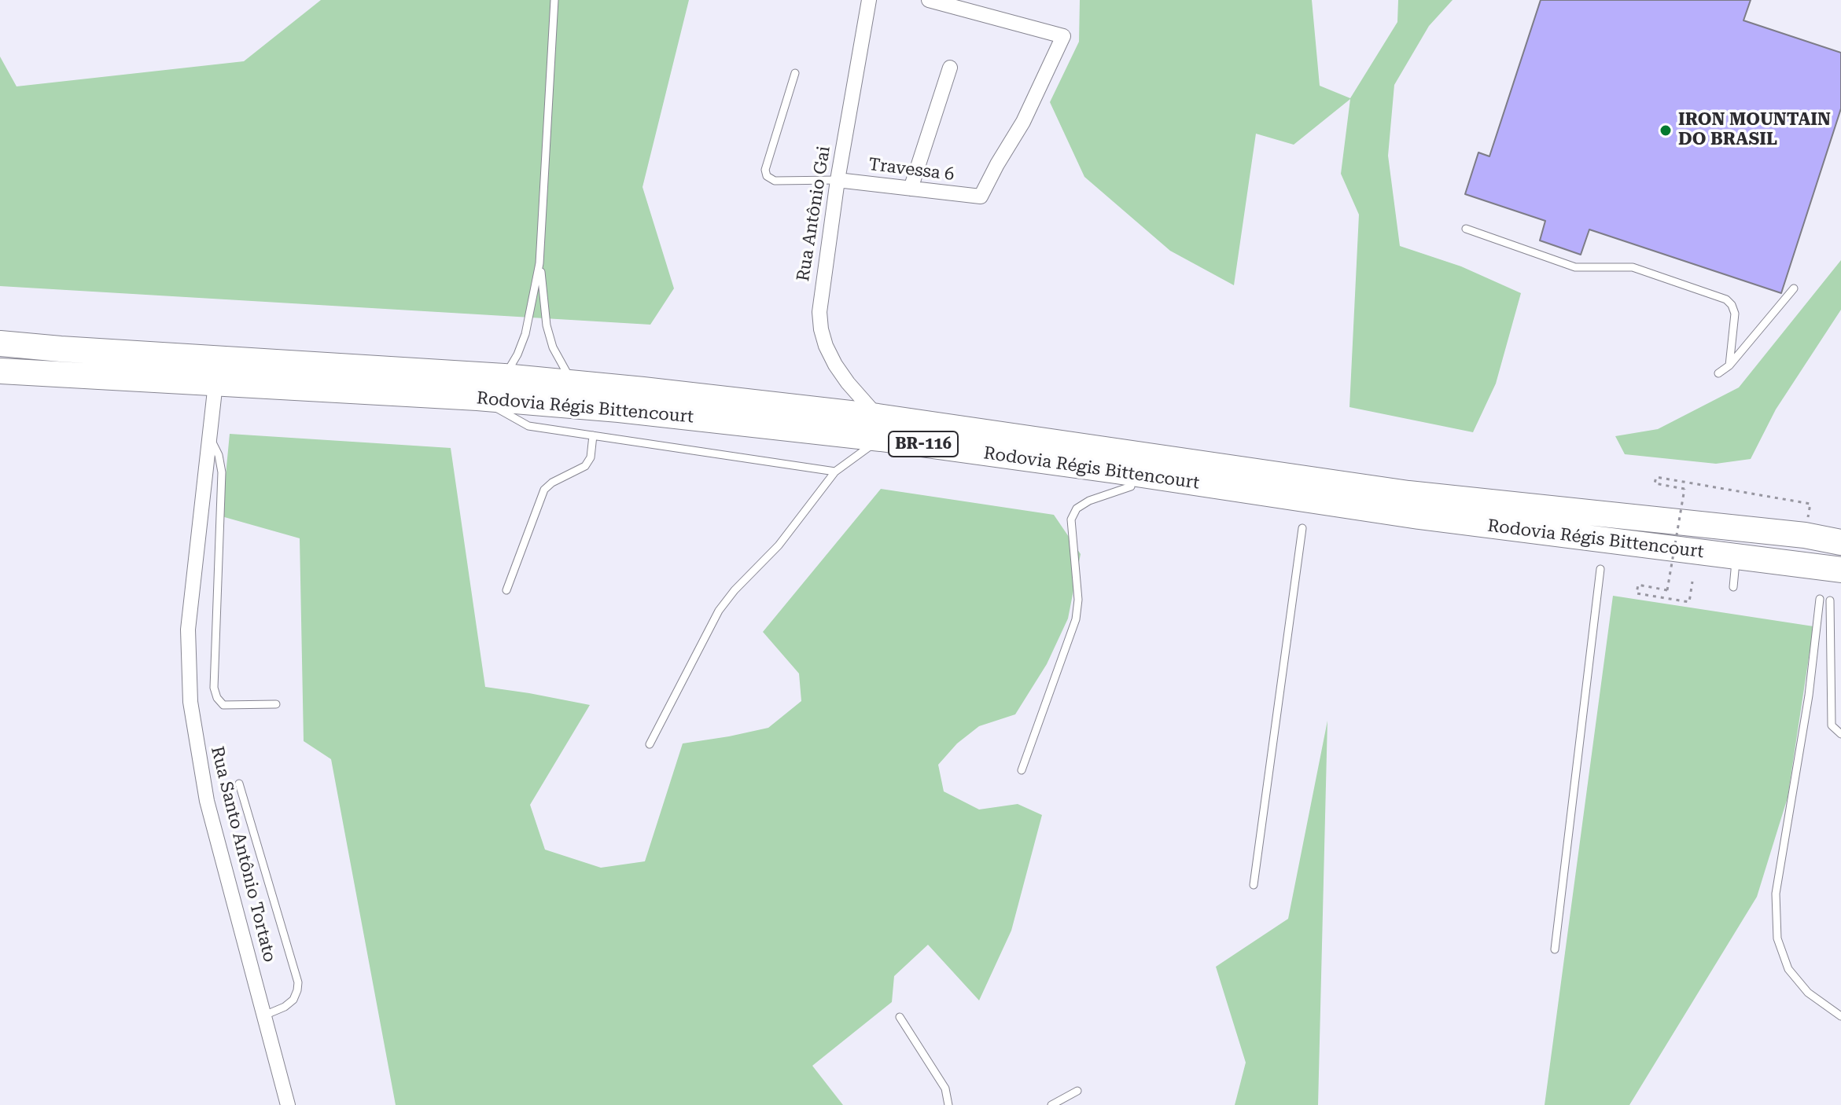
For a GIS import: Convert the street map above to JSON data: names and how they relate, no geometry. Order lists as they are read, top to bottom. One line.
{"streets":{"highway":["Rodovia Régis Bittencourt","BR-116"],"street":["Travessa 6","Rua Antônio Gai","Rua Santo Antônio Tortato"]},"crossings":[["Travessa 6","Rua Antônio Gai"],["Rua Antônio Gai","Rodovia Régis Bittencourt"],["Rodovia Régis Bittencourt","Rua Santo Antônio Tortato"]],"places":["IRON MOUNTAIN DO BRASIL"]}
